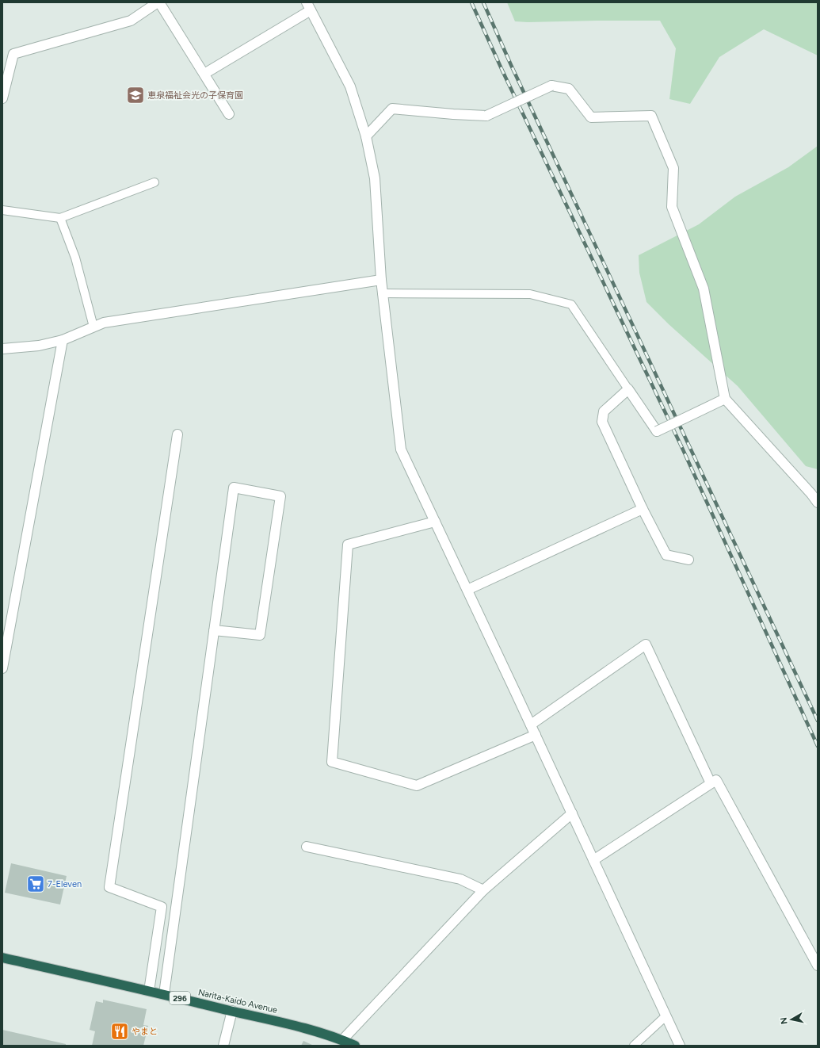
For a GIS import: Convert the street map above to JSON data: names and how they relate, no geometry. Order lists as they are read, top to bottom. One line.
{"streets":{"highway":["296","Narita-Kaido Avenue"]},"places":{"school or university":["恵泉福祉会光の子保育園"],"supermarket":["7-Eleven"],"restaurant":["やまと"]},"north":"left"}
